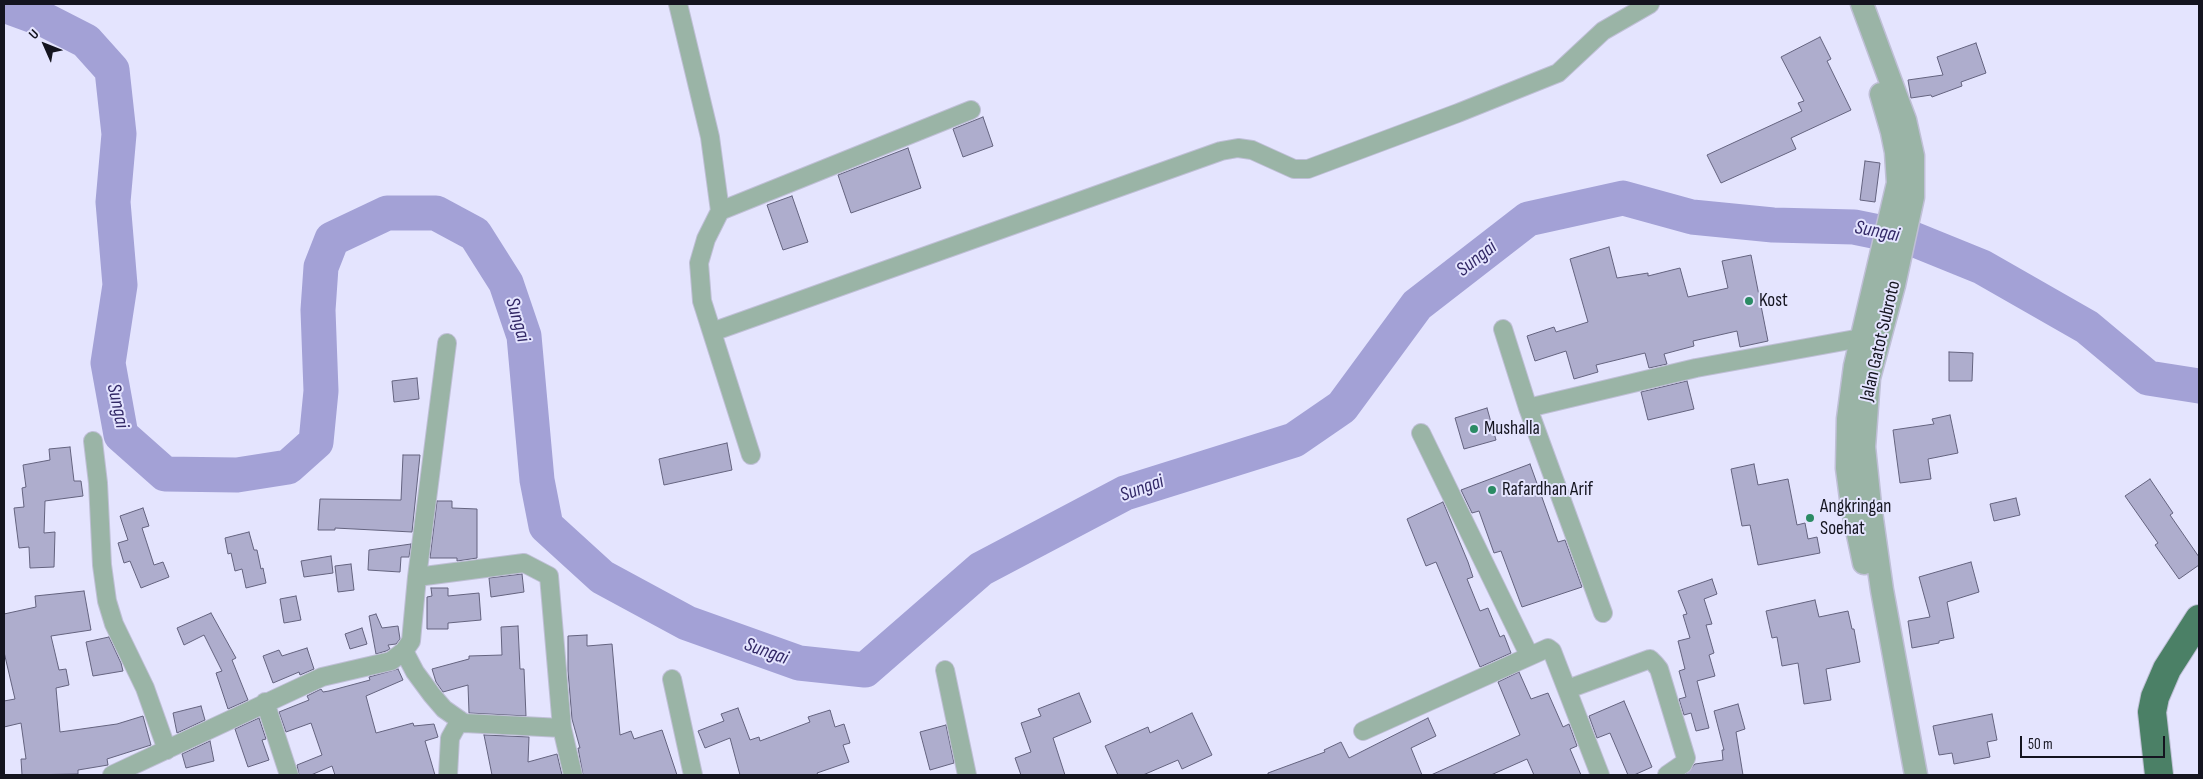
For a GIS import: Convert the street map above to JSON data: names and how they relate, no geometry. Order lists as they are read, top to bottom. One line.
{"streets":{"street":["Jalan Gatot Subroto"]},"water":["Sungai"],"places":["Kost","Mushalla","Rafardhan Arif","Angkringan Soehat"],"scale_bar":"50 m","north":"top left"}
